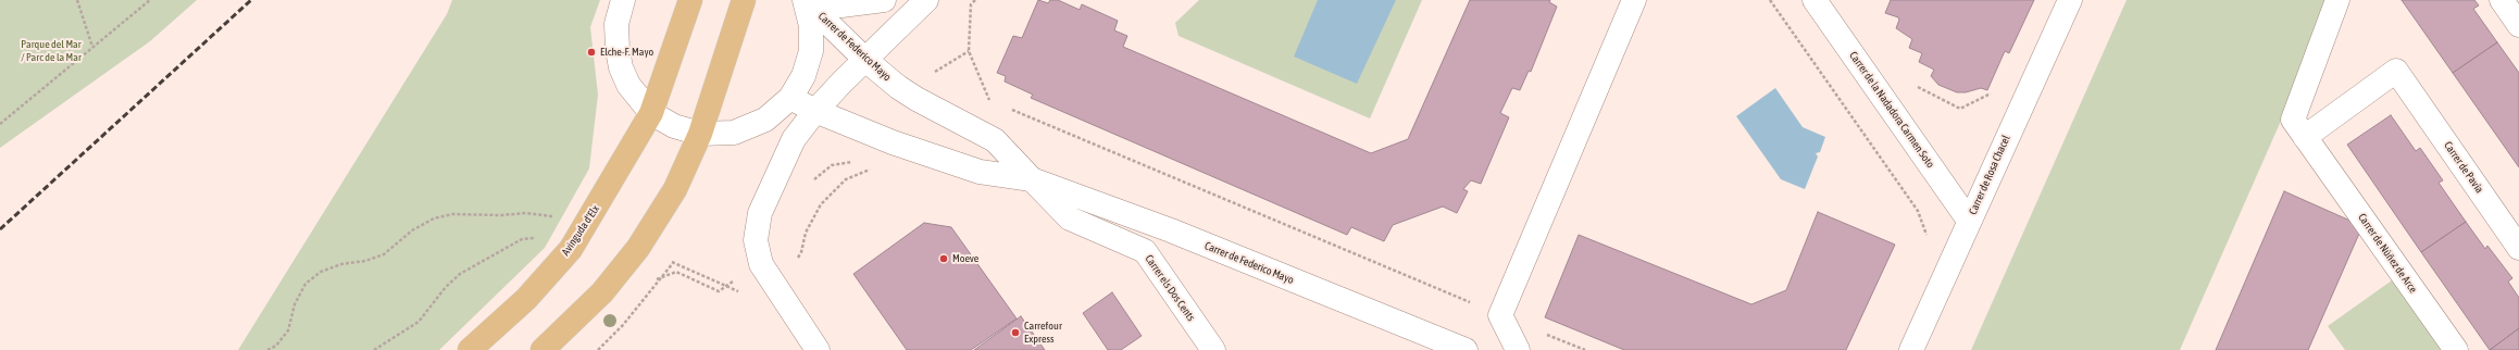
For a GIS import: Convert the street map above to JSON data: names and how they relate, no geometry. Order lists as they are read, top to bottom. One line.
{"streets":{"main road":["Avinguda d'Elx"],"street":["Carrer de Federico Mayo","Carrer de la Nadadora Carmen Soto","Carrer de Pavía","Carrer de Rosa Chacel","Carrer de Núñez de Arce","Carrer els Dos Cents"]},"crossings":[["Carrer de Federico Mayo","Carrer els Dos Cents"],["Carrer de la Nadadora Carmen Soto","Carrer de Rosa Chacel"],["Carrer de Pavía","Carrer de Núñez de Arce"]],"parks":["Parque del Mar / Parc de la Mar"],"places":["Elche-F. Mayo","Moeve","Carrefour Express"]}
